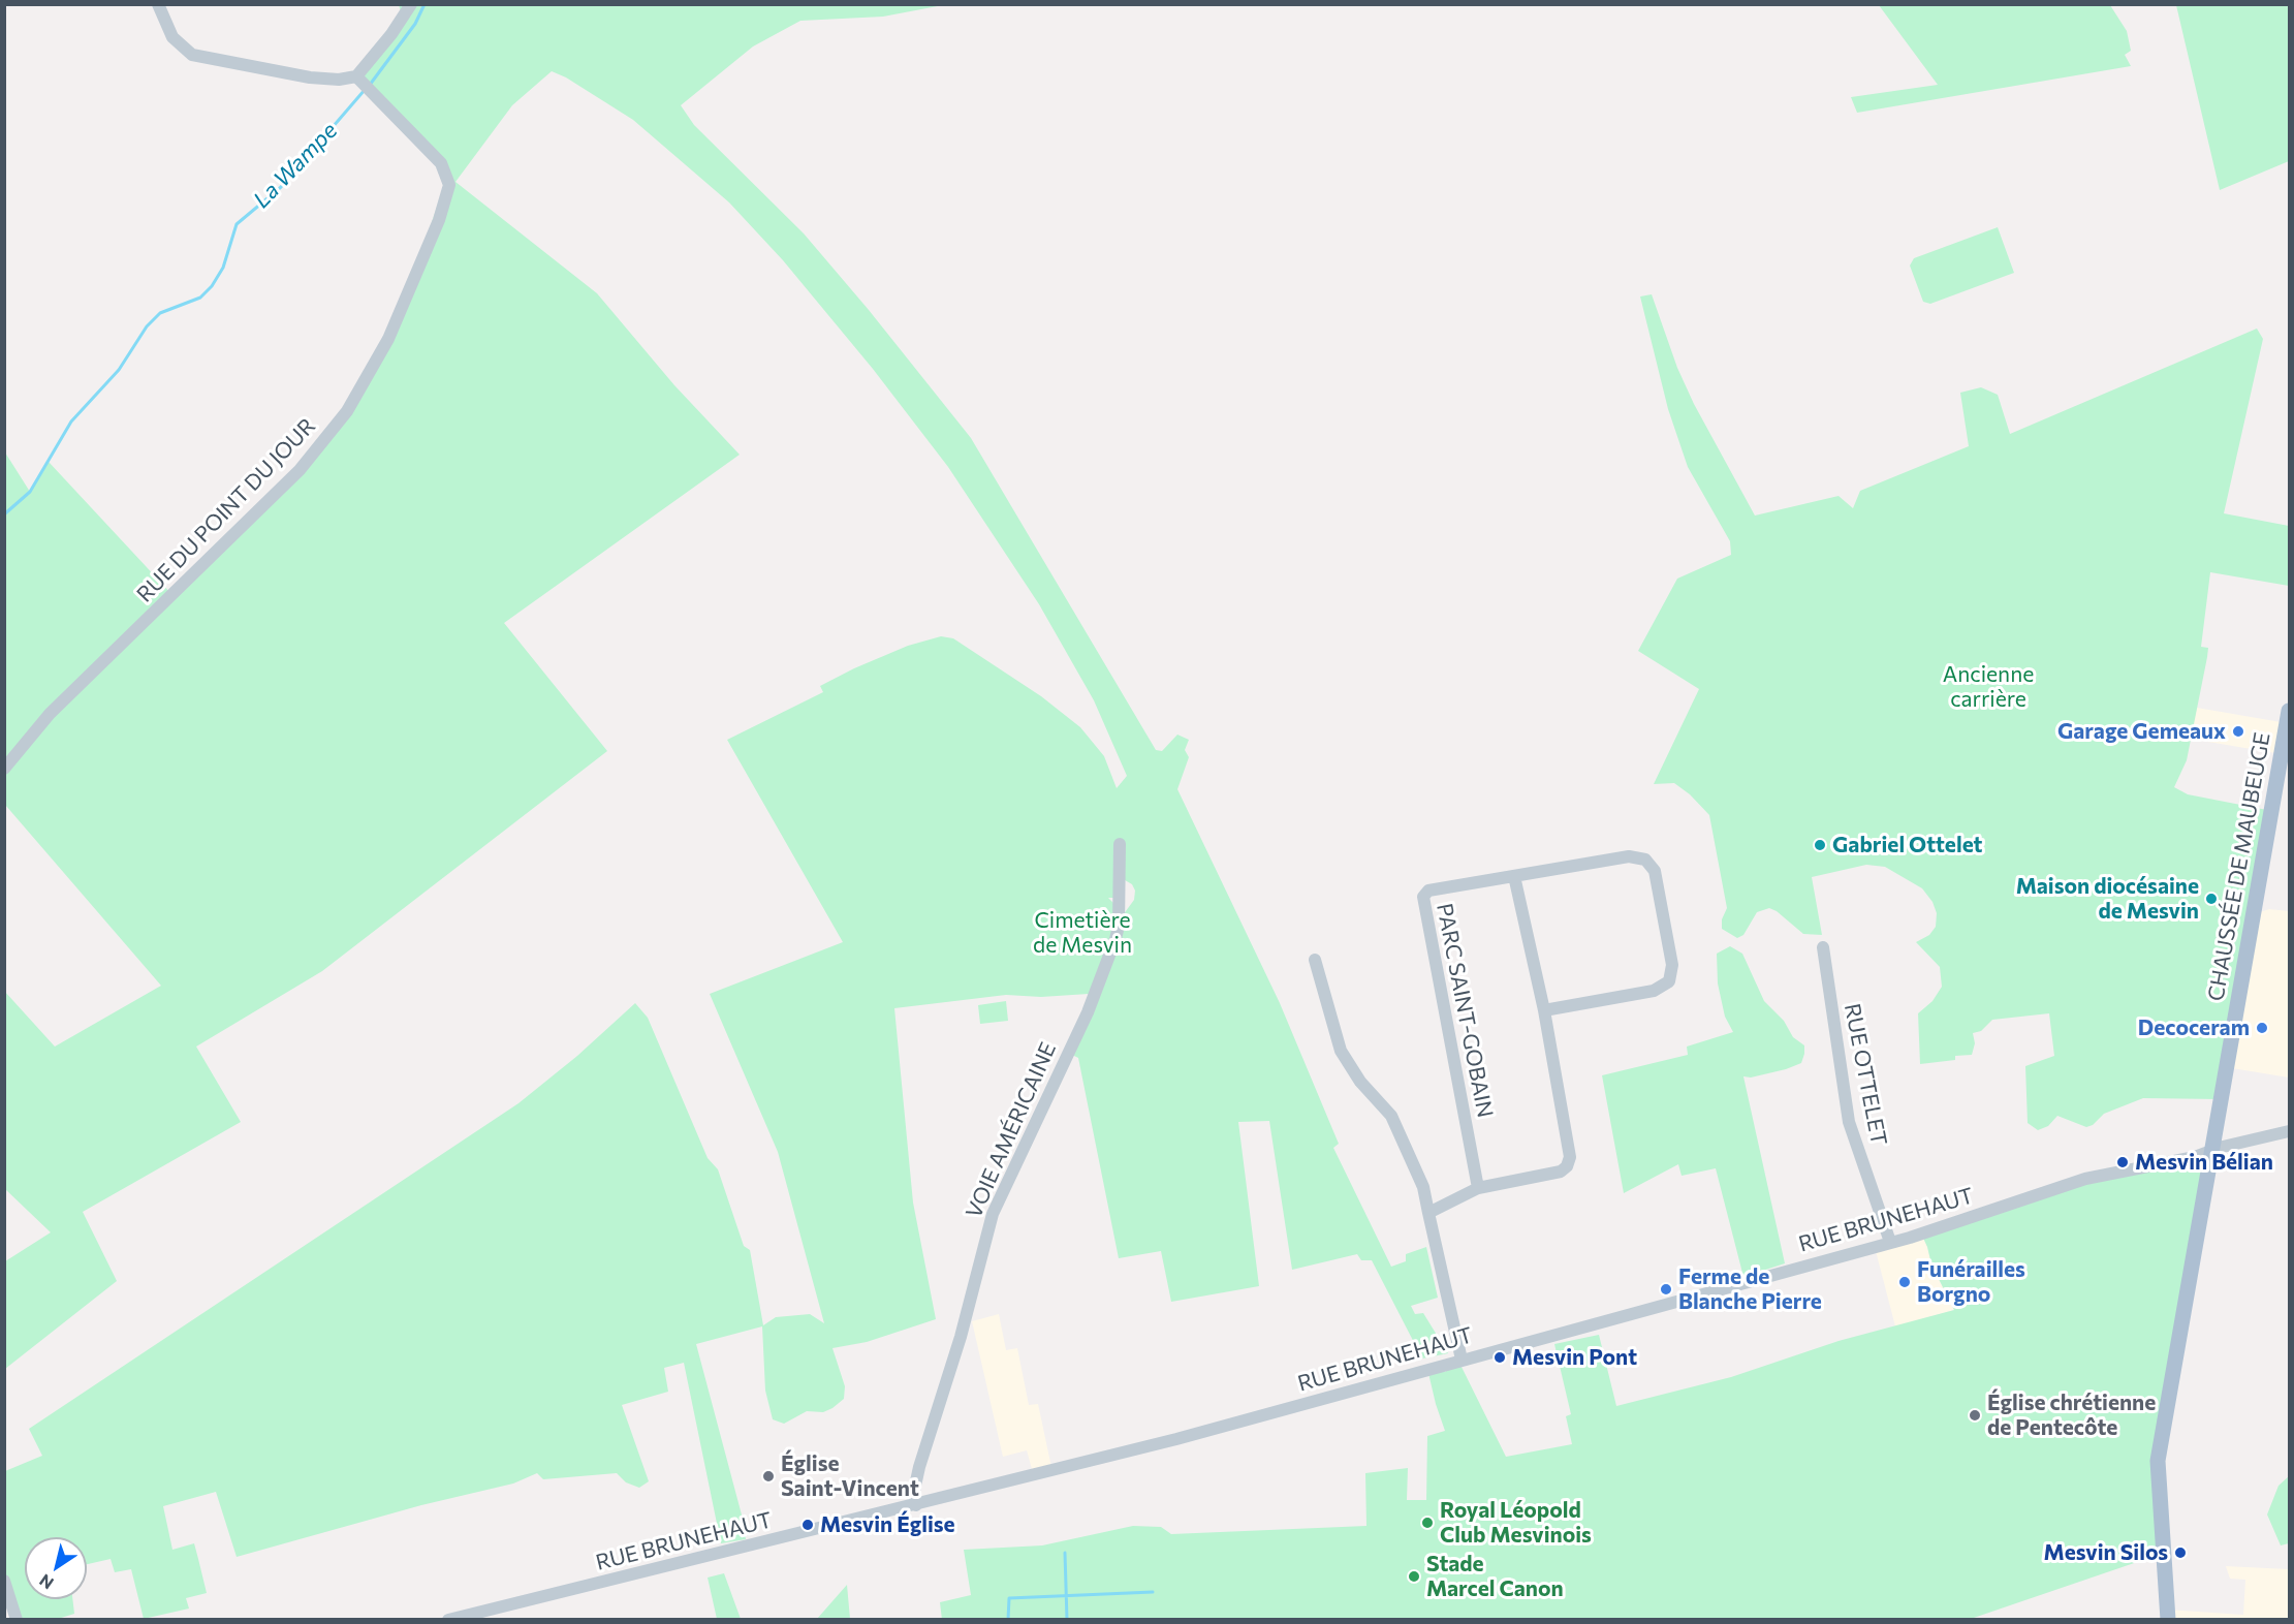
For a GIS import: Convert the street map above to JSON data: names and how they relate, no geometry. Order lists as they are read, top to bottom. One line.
{"streets":{"main road":["CHAUSSÉE DE MAUBEUGE"],"street":["RUE DU POINT DU JOUR","PARC SAINT-GOBAIN","RUE OTTELET","VOIE AMÉRICAINE","RUE BRUNEHAUT"]},"crossings":[["CHAUSSÉE DE MAUBEUGE","RUE BRUNEHAUT"],["RUE OTTELET","RUE BRUNEHAUT"],["VOIE AMÉRICAINE","RUE BRUNEHAUT"]],"water":["La Wampe"],"parks":["Ancienne carrière","Cimetière de Mesvin"],"places":["Garage Gemeaux","Gabriel Ottelet","Maison diocésaine de Mesvin","Decoceram","Mesvin Bélian","Funérailles Borgno","Ferme de Blanche Pierre","Mesvin Pont","Église chrétienne de Pentecôte","Église Saint-Vincent","Royal Léopold Club Mesvinois","Mesvin Église","Mesvin Silos","Stade Marcel Canon"],"north":"bottom left"}
